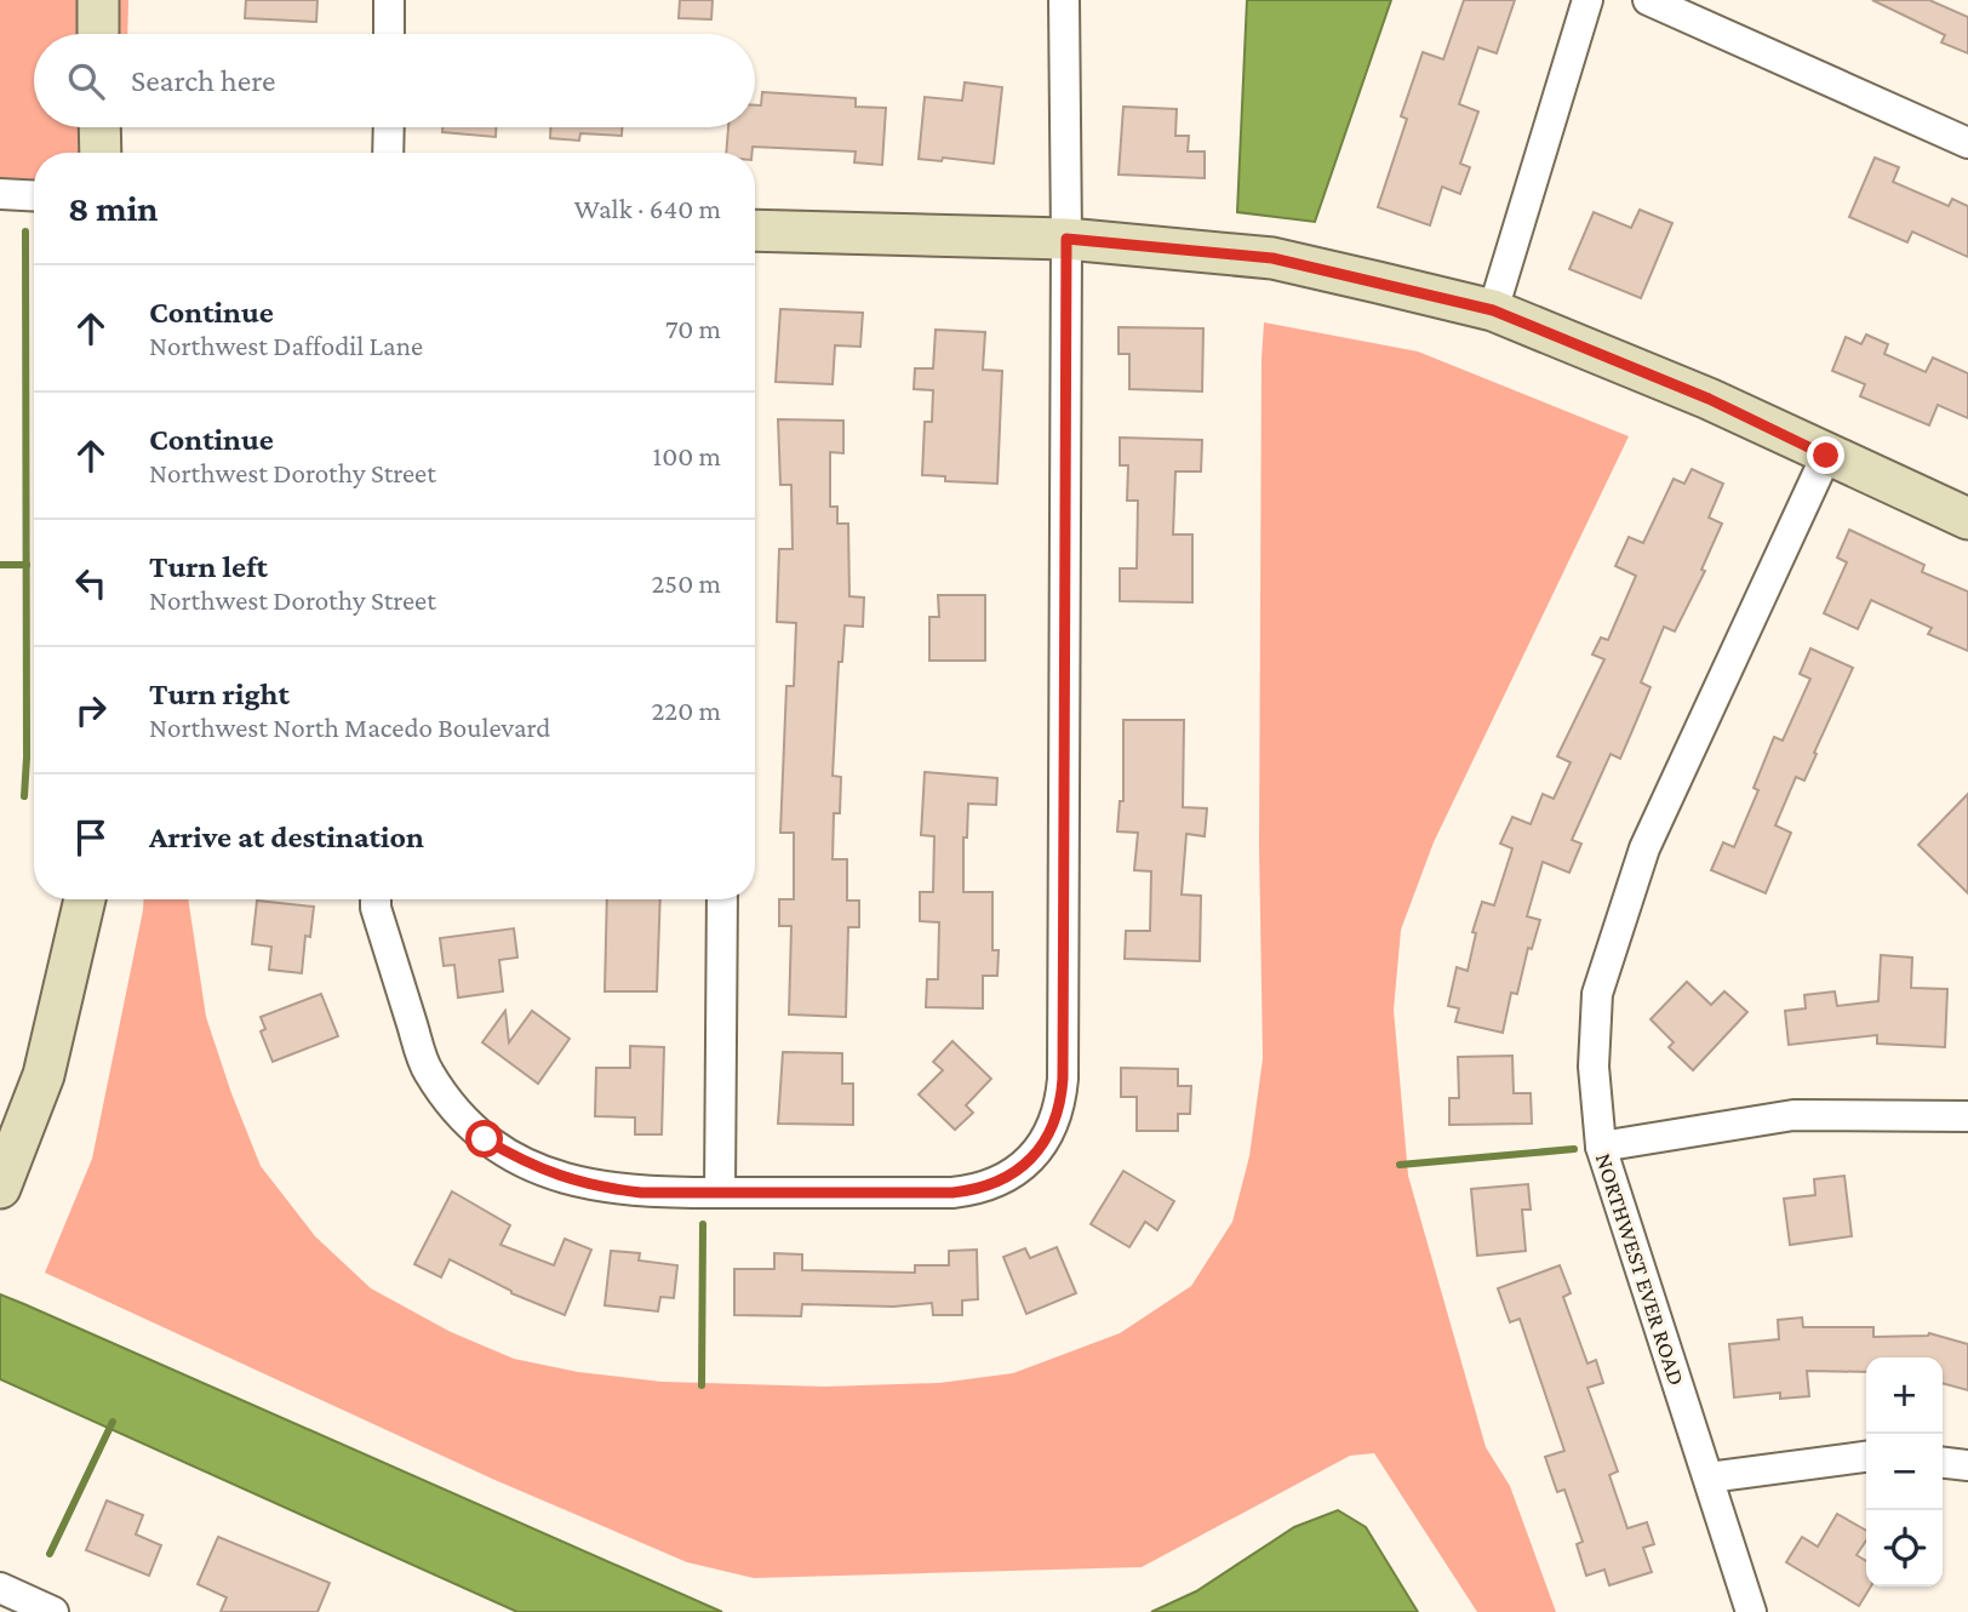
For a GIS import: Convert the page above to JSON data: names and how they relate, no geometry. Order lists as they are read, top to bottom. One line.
{"streets":{"street":["NORTHWEST EVER ROAD"]},"page":{"search":"Search here","heading":["8 min","Walk · 640 m"],"list":[["Continue","Northwest Daffodil Lane","70 m"],["Continue","Northwest Dorothy Street","100 m"],["Turn left","Northwest Dorothy Street","250 m"],["Turn right","Northwest North Macedo Boulevard","220 m"],"Arrive at destination"],"map_buttons":["+","−"]}}
